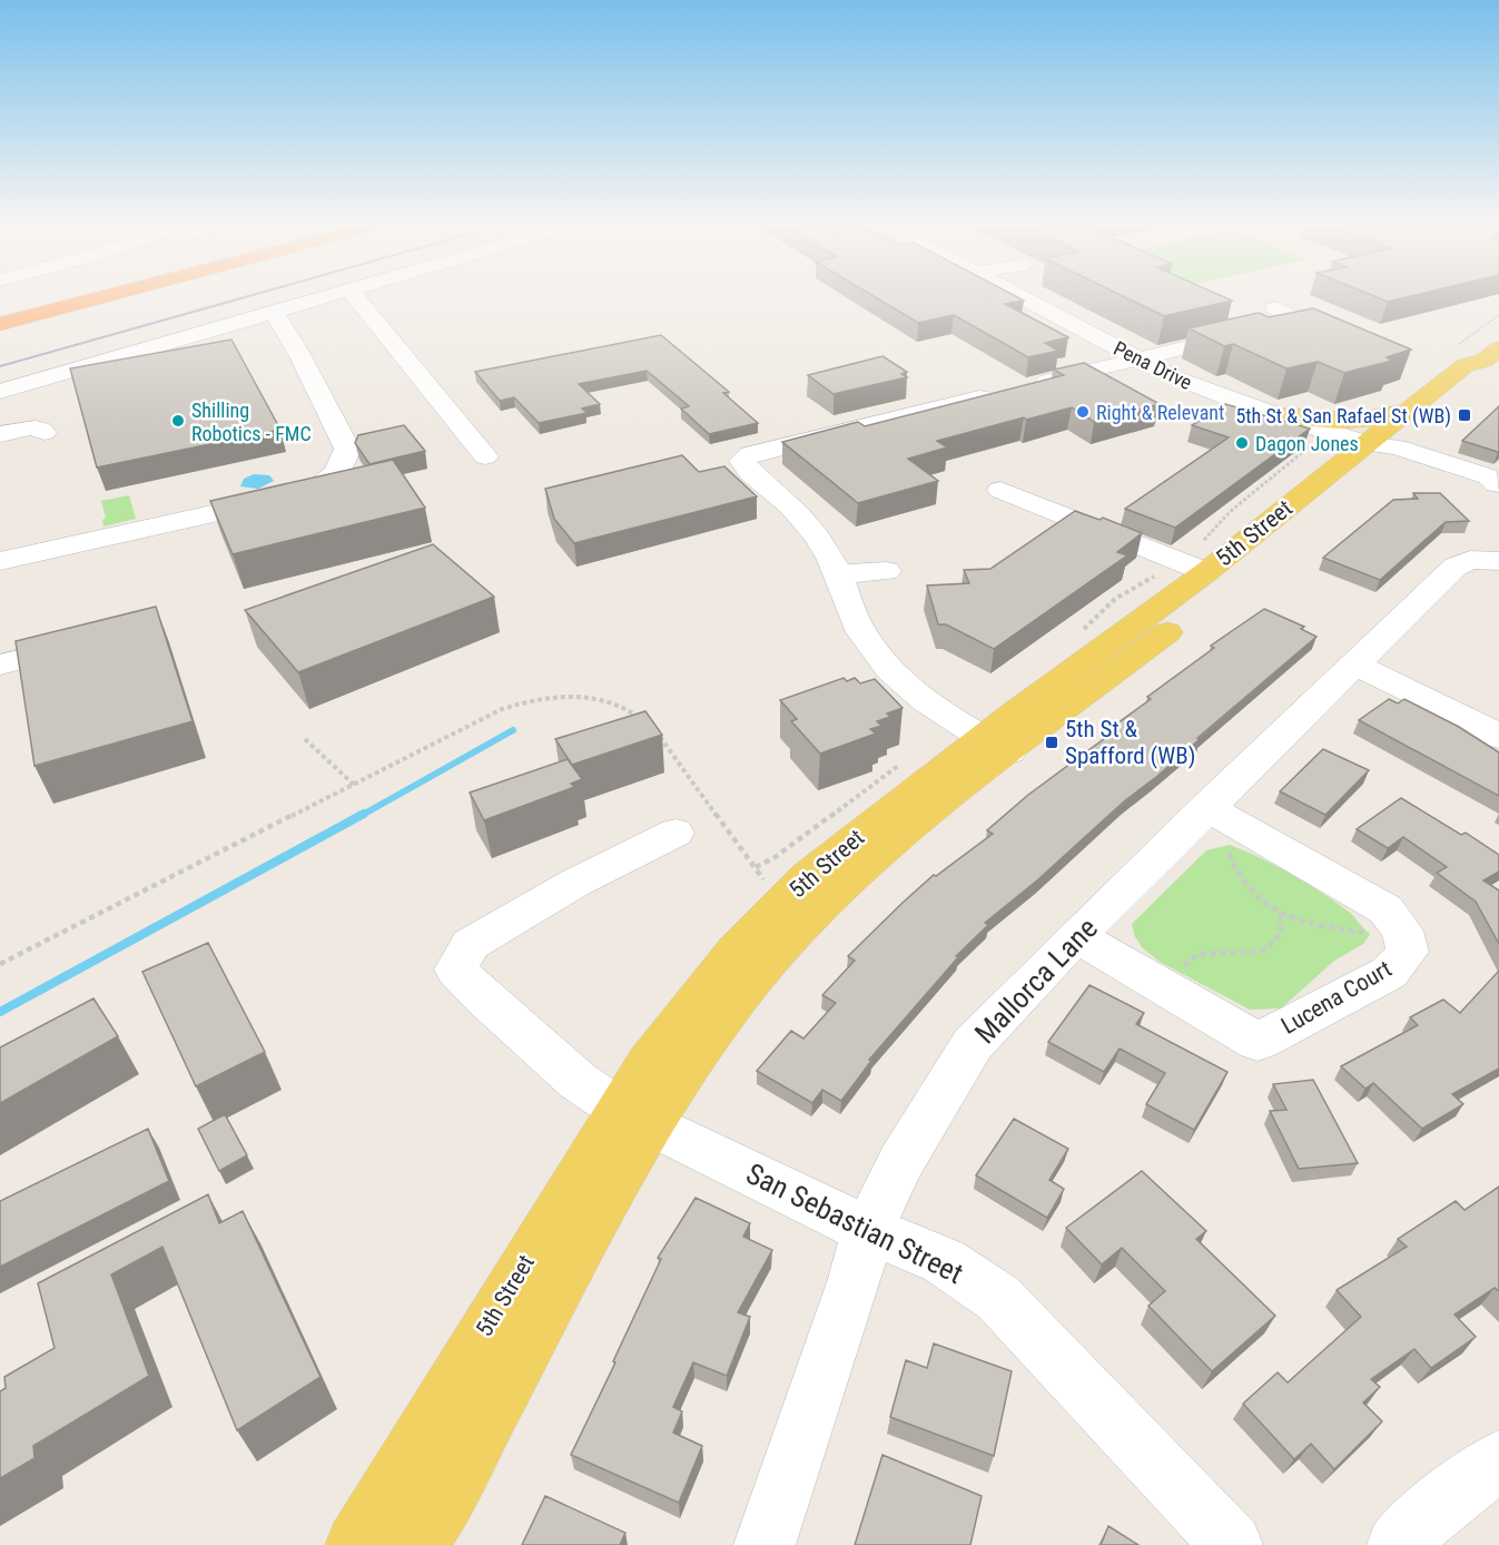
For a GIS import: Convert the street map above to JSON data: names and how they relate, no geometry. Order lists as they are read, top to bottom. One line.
{"streets":{"main road":["5th Street"],"street":["Pena Drive","Mallorca Lane","Lucena Court","San Sebastian Street"]},"crossings":[["Pena Drive","5th Street"],["5th Street","San Sebastian Street"],["Mallorca Lane","Lucena Court"],["Mallorca Lane","San Sebastian Street"]],"places":{"other":["Right & Relevant","Shilling Robotics - FMC","Dagon Jones"],"transit":["5th St & San Rafael St (WB)","5th St & Spafford (WB)"]}}
